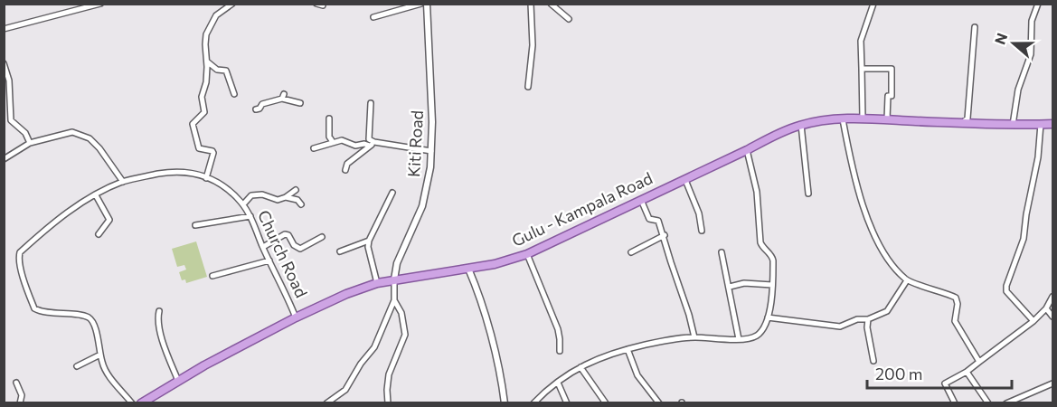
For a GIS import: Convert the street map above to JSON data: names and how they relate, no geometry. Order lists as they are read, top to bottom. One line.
{"streets":{"main road":["Gulu - Kampala Road"],"street":["Kiti Road","Church Road"]},"crossings":[["Kiti Road","Gulu - Kampala Road"],["Gulu - Kampala Road","Church Road"]],"scale_bar":"200 m","north":"left"}
